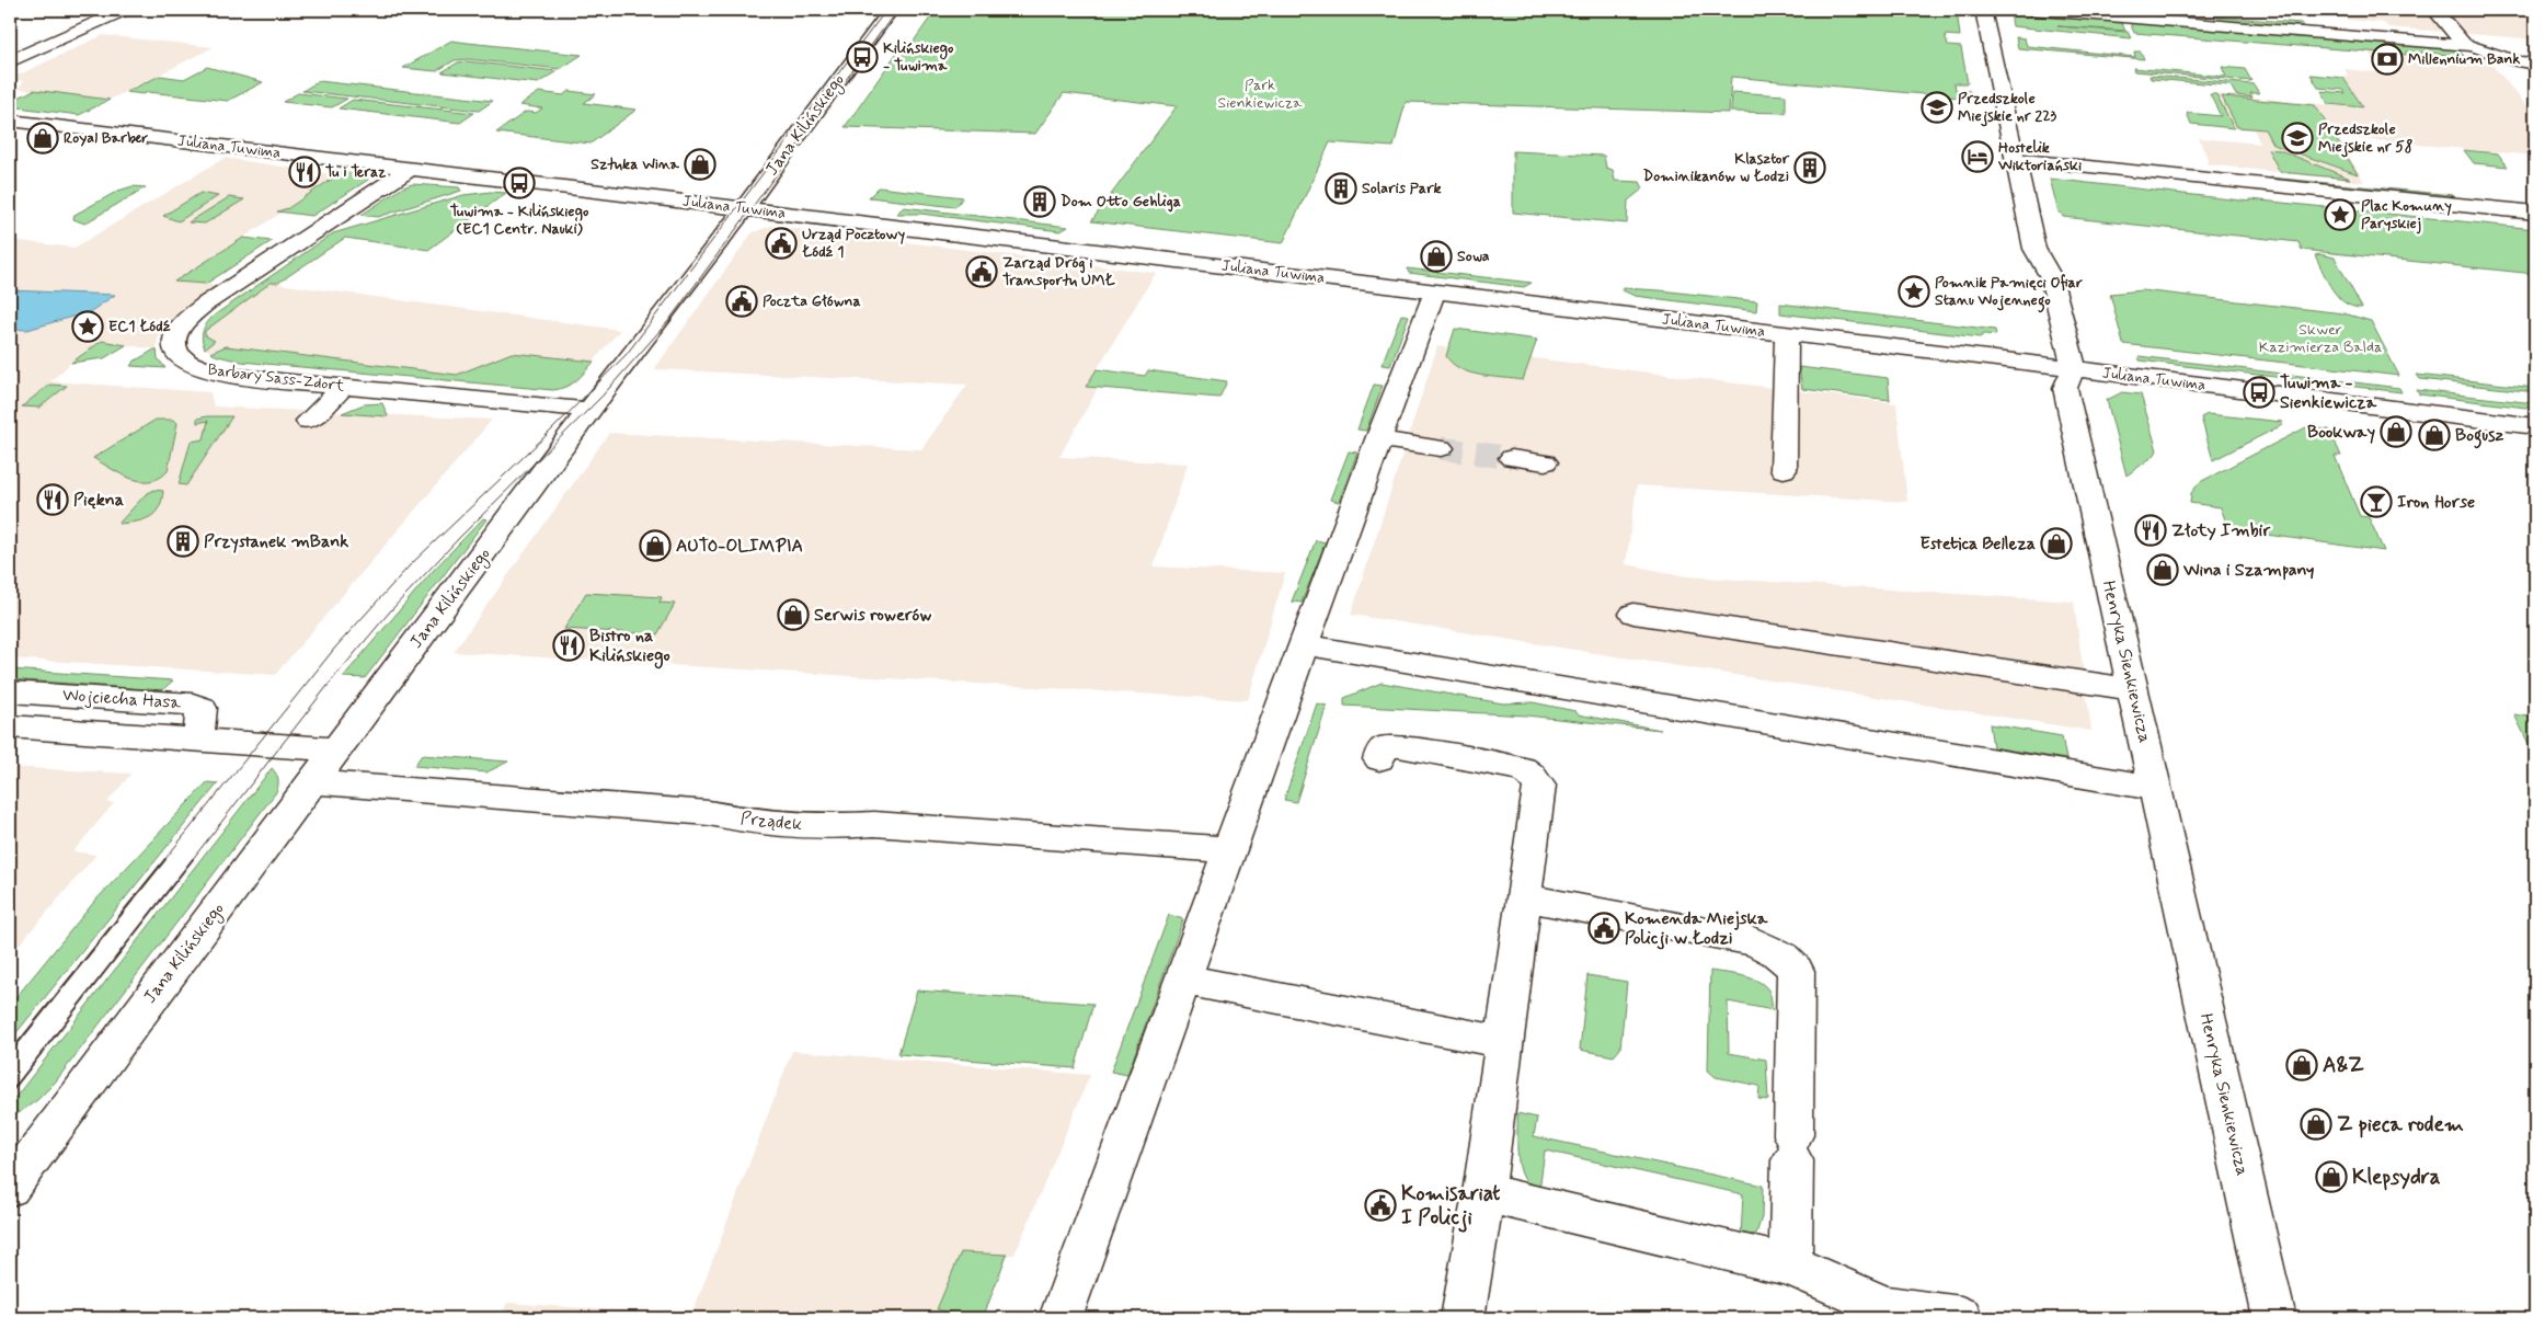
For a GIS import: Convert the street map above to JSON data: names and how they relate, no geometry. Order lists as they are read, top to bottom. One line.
{"streets":{"street":["Jana Kilińskiego","Juliana Tuwima","Barbary Sass-Zdort","Henryka Sienkiewicza","Wojciecha Hasa","Prządek"]},"crossings":[["Jana Kilińskiego","Juliana Tuwima"],["Jana Kilińskiego","Barbary Sass-Zdort"],["Jana Kilińskiego","Wojciecha Hasa"],["Jana Kilińskiego","Prządek"],["Juliana Tuwima","Barbary Sass-Zdort"],["Juliana Tuwima","Henryka Sienkiewicza"]],"parks":["Park Sienkiewicza","Skwer Kazimierza Balda"],"places":{"bus stop":["Kilińskiego - Tuwima","Tuwima - Kilińskiego (EC1 Centr. Nauki)","Tuwima - Sienkiewicza"],"bank":["Millennium Bank"],"school or university":["Przedszkole Miejskie nr 223","Przedszkole Miejskie nr 58"],"shop":["Royal Barber","Sztuka Wina","Sowa","Bookway","Bogusz","Estetica Belleza","AUTO-OLIMPIA","Wina i Szampany","Serwis rowerów","A&Z","Z pieca rodem","Klepsydra"],"hotel":["Hostelik Wiktoriański"],"building":["Klasztor Dominikanów w Łodzi","Solaris Park","Dom Otto Gehliga","Przystanek mBank"],"restaurant":["Tu i Teraz","Piękna","Złoty Imbir","Bistro na Kilińskiego"],"place":["Plac Komuny Paryskiej","Pomnik Pamięci Ofiar Stanu Wojennego","EC1 Łódź"],"public building":["Urząd Pocztowy Łódź 1","Zarząd Dróg i Transportu UMŁ","Poczta Główna","Komenda Miejska Policji w Łodzi","Komisariat I Policji"],"bar":["Iron Horse"]}}
